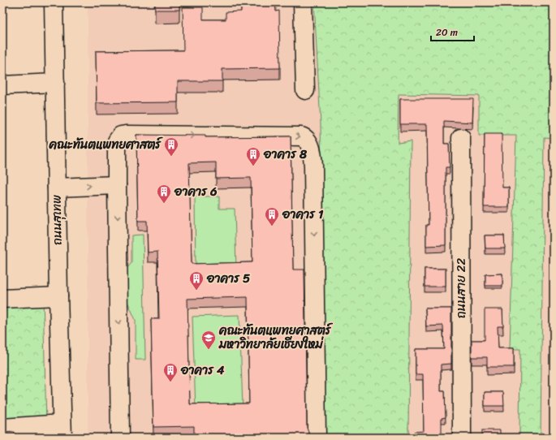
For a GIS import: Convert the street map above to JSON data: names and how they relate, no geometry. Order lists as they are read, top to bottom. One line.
{"streets":{"main road":["ถนนสุเทพ","ถนนสาย 22"]},"places":{"building":["คณะทันตแพทยศาสตร์","อาคาร 8","อาคาร 6","อาคาร 1","อาคาร 5","อาคาร 4"],"school or university":["คณะทันตแพทยศาสตร์ มหาวิทยาลัยเชียงใหม่"]},"scale_bar":"20 m"}
